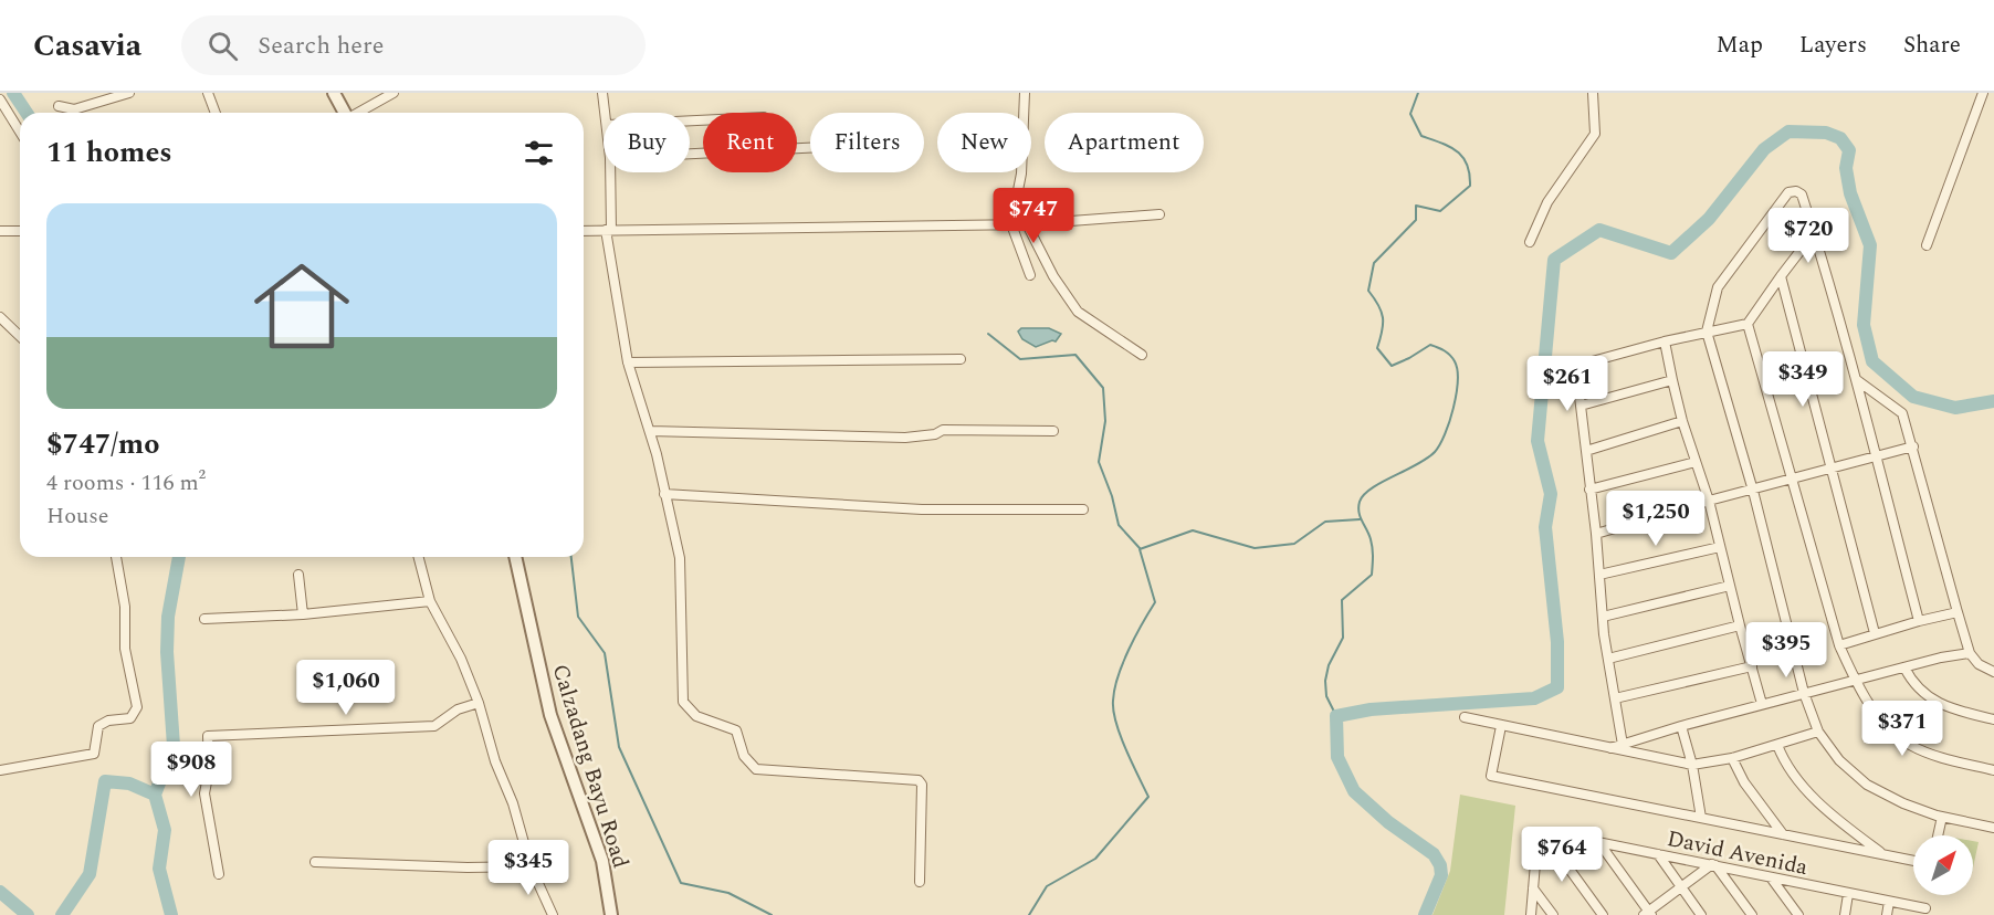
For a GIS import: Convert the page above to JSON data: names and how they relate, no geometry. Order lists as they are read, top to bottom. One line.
{"streets":{"street":["Calzadang Bayu Road","David Avenida"]},"north":"top right","page":{"header":"Casavia","search":"Search here","nav":["Map","Layers","Share"],"chip":["Buy","Rent","Filters","New","Apartment"],"heading":"11 homes","price":["$747","$720","$349","$261","$1,250","$395","$1,060","$371","$908","$764","$345"],"list":[{"name":"$747/mo","note":"4 rooms · 116 m² · House"}]}}
